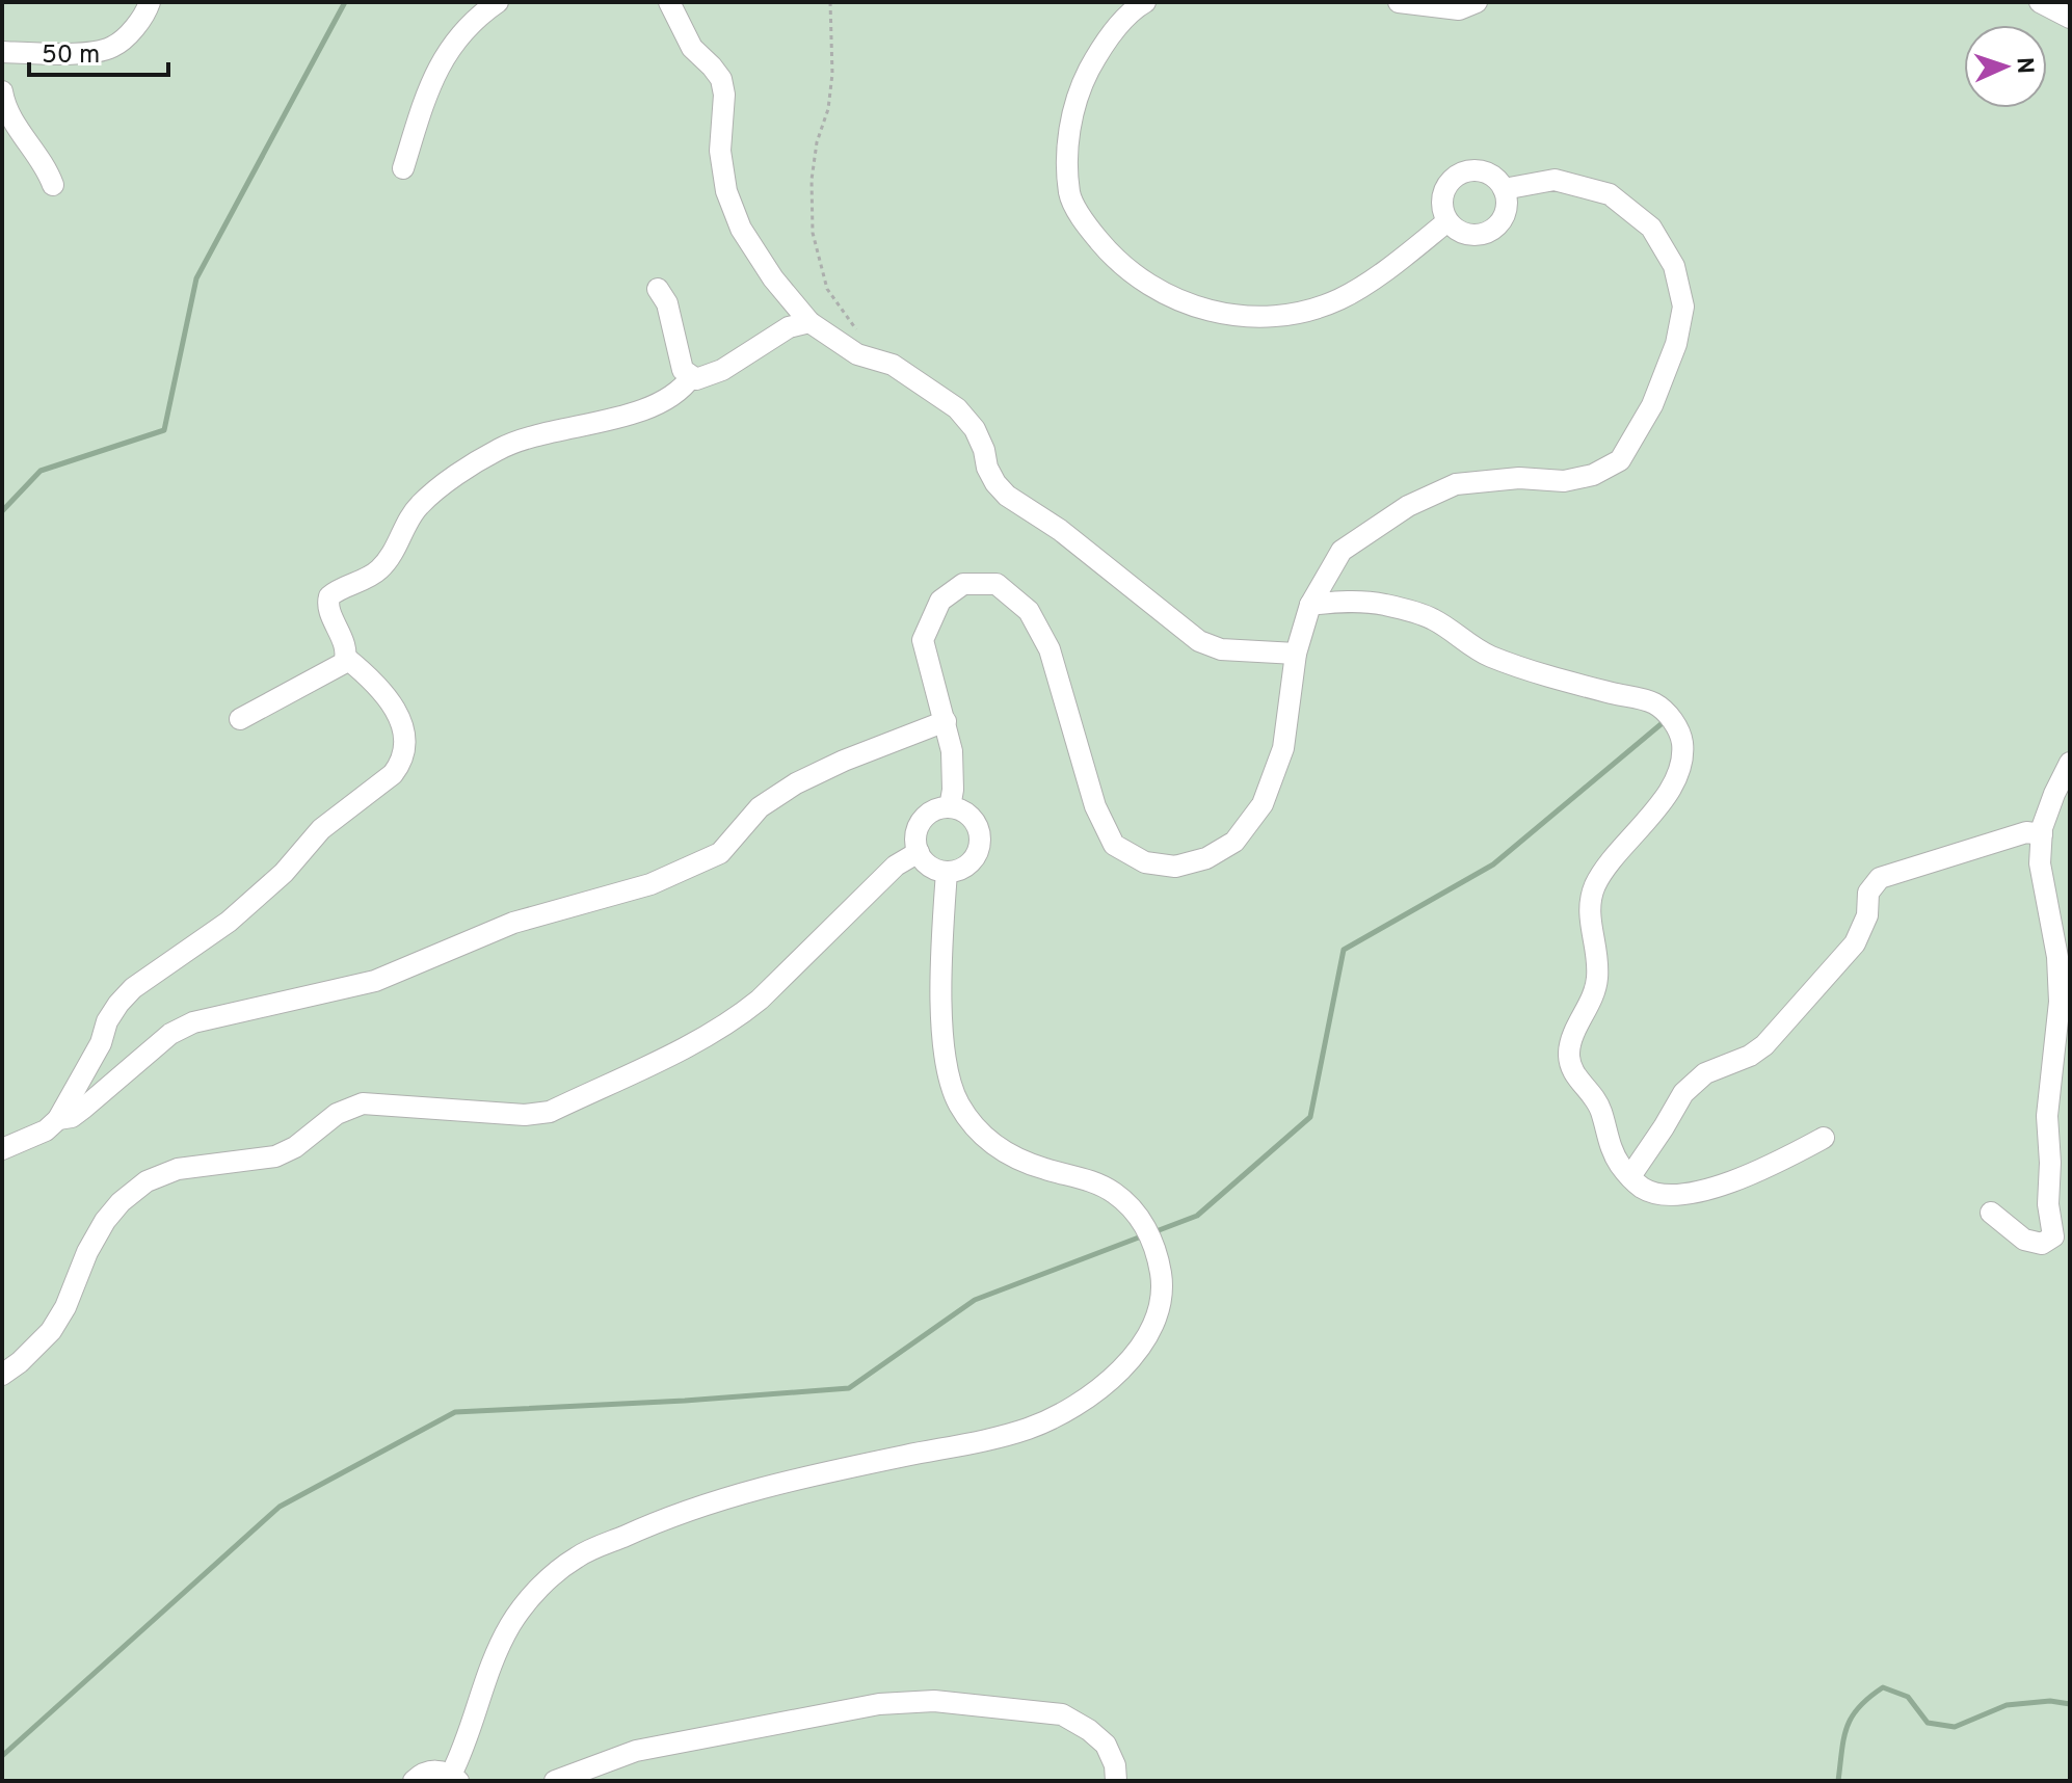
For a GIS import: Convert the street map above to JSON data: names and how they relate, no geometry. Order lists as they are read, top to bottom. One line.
{"scale_bar":"50 m","north":"right"}
